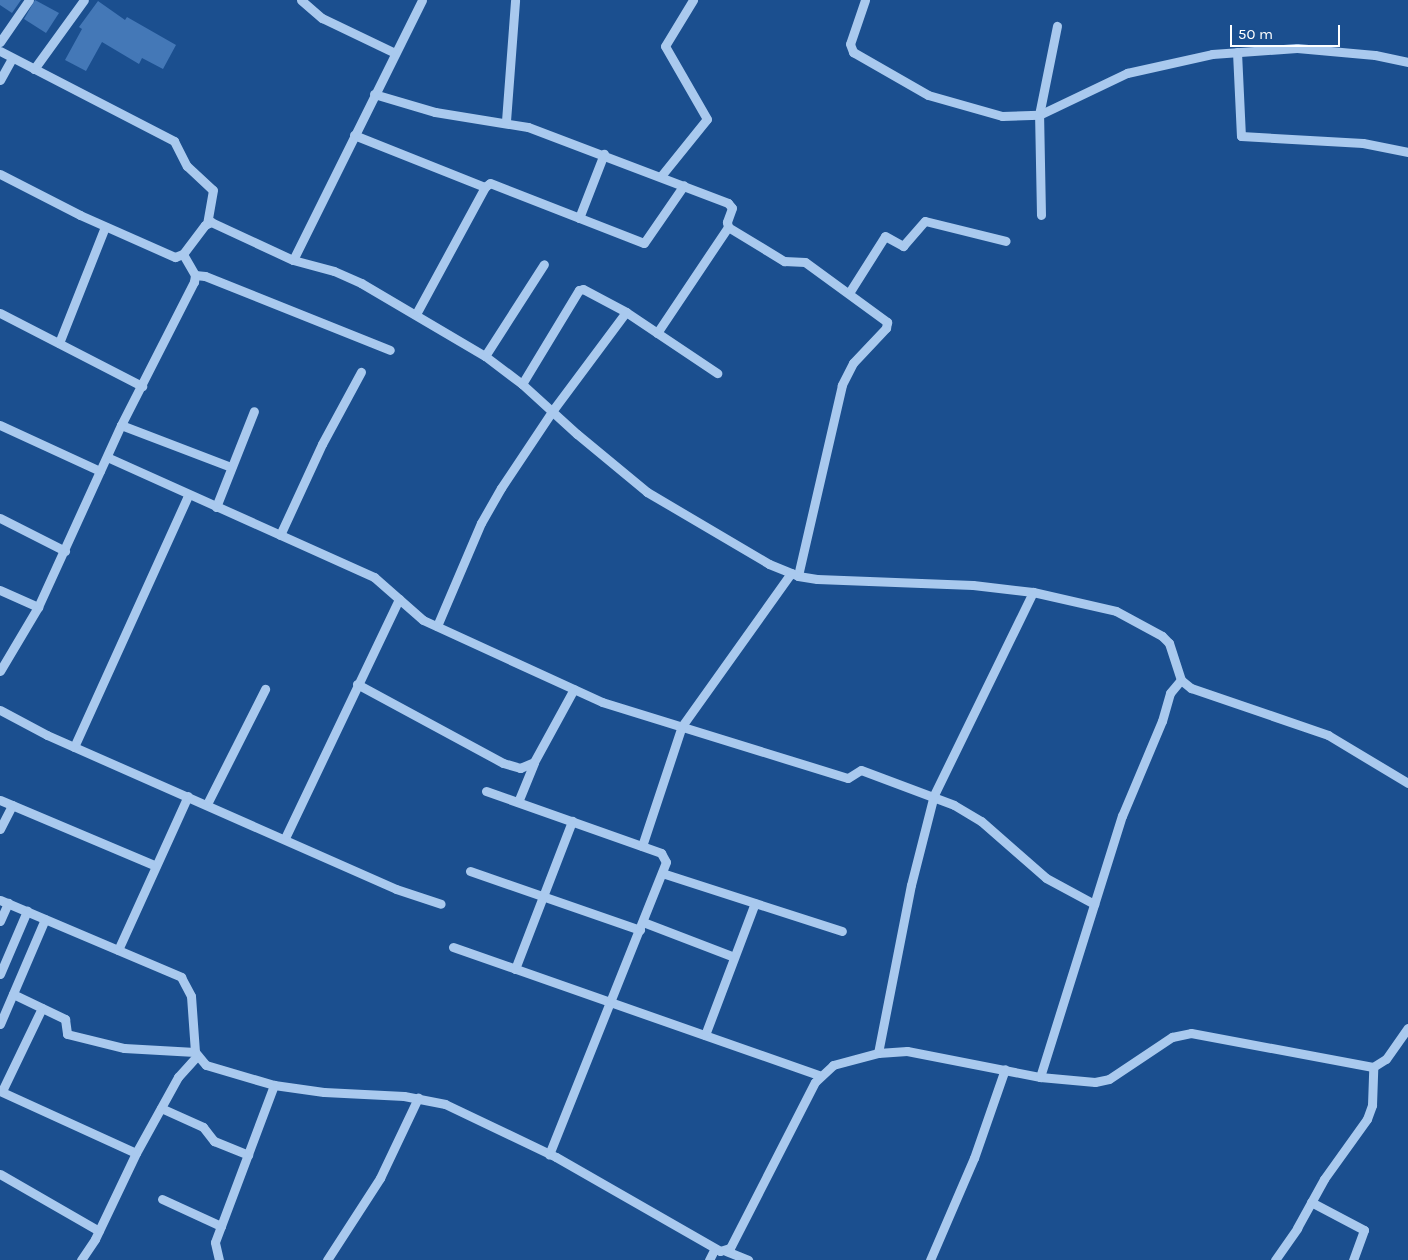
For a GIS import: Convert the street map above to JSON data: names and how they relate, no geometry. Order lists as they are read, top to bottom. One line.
{"scale_bar":"50 m"}
